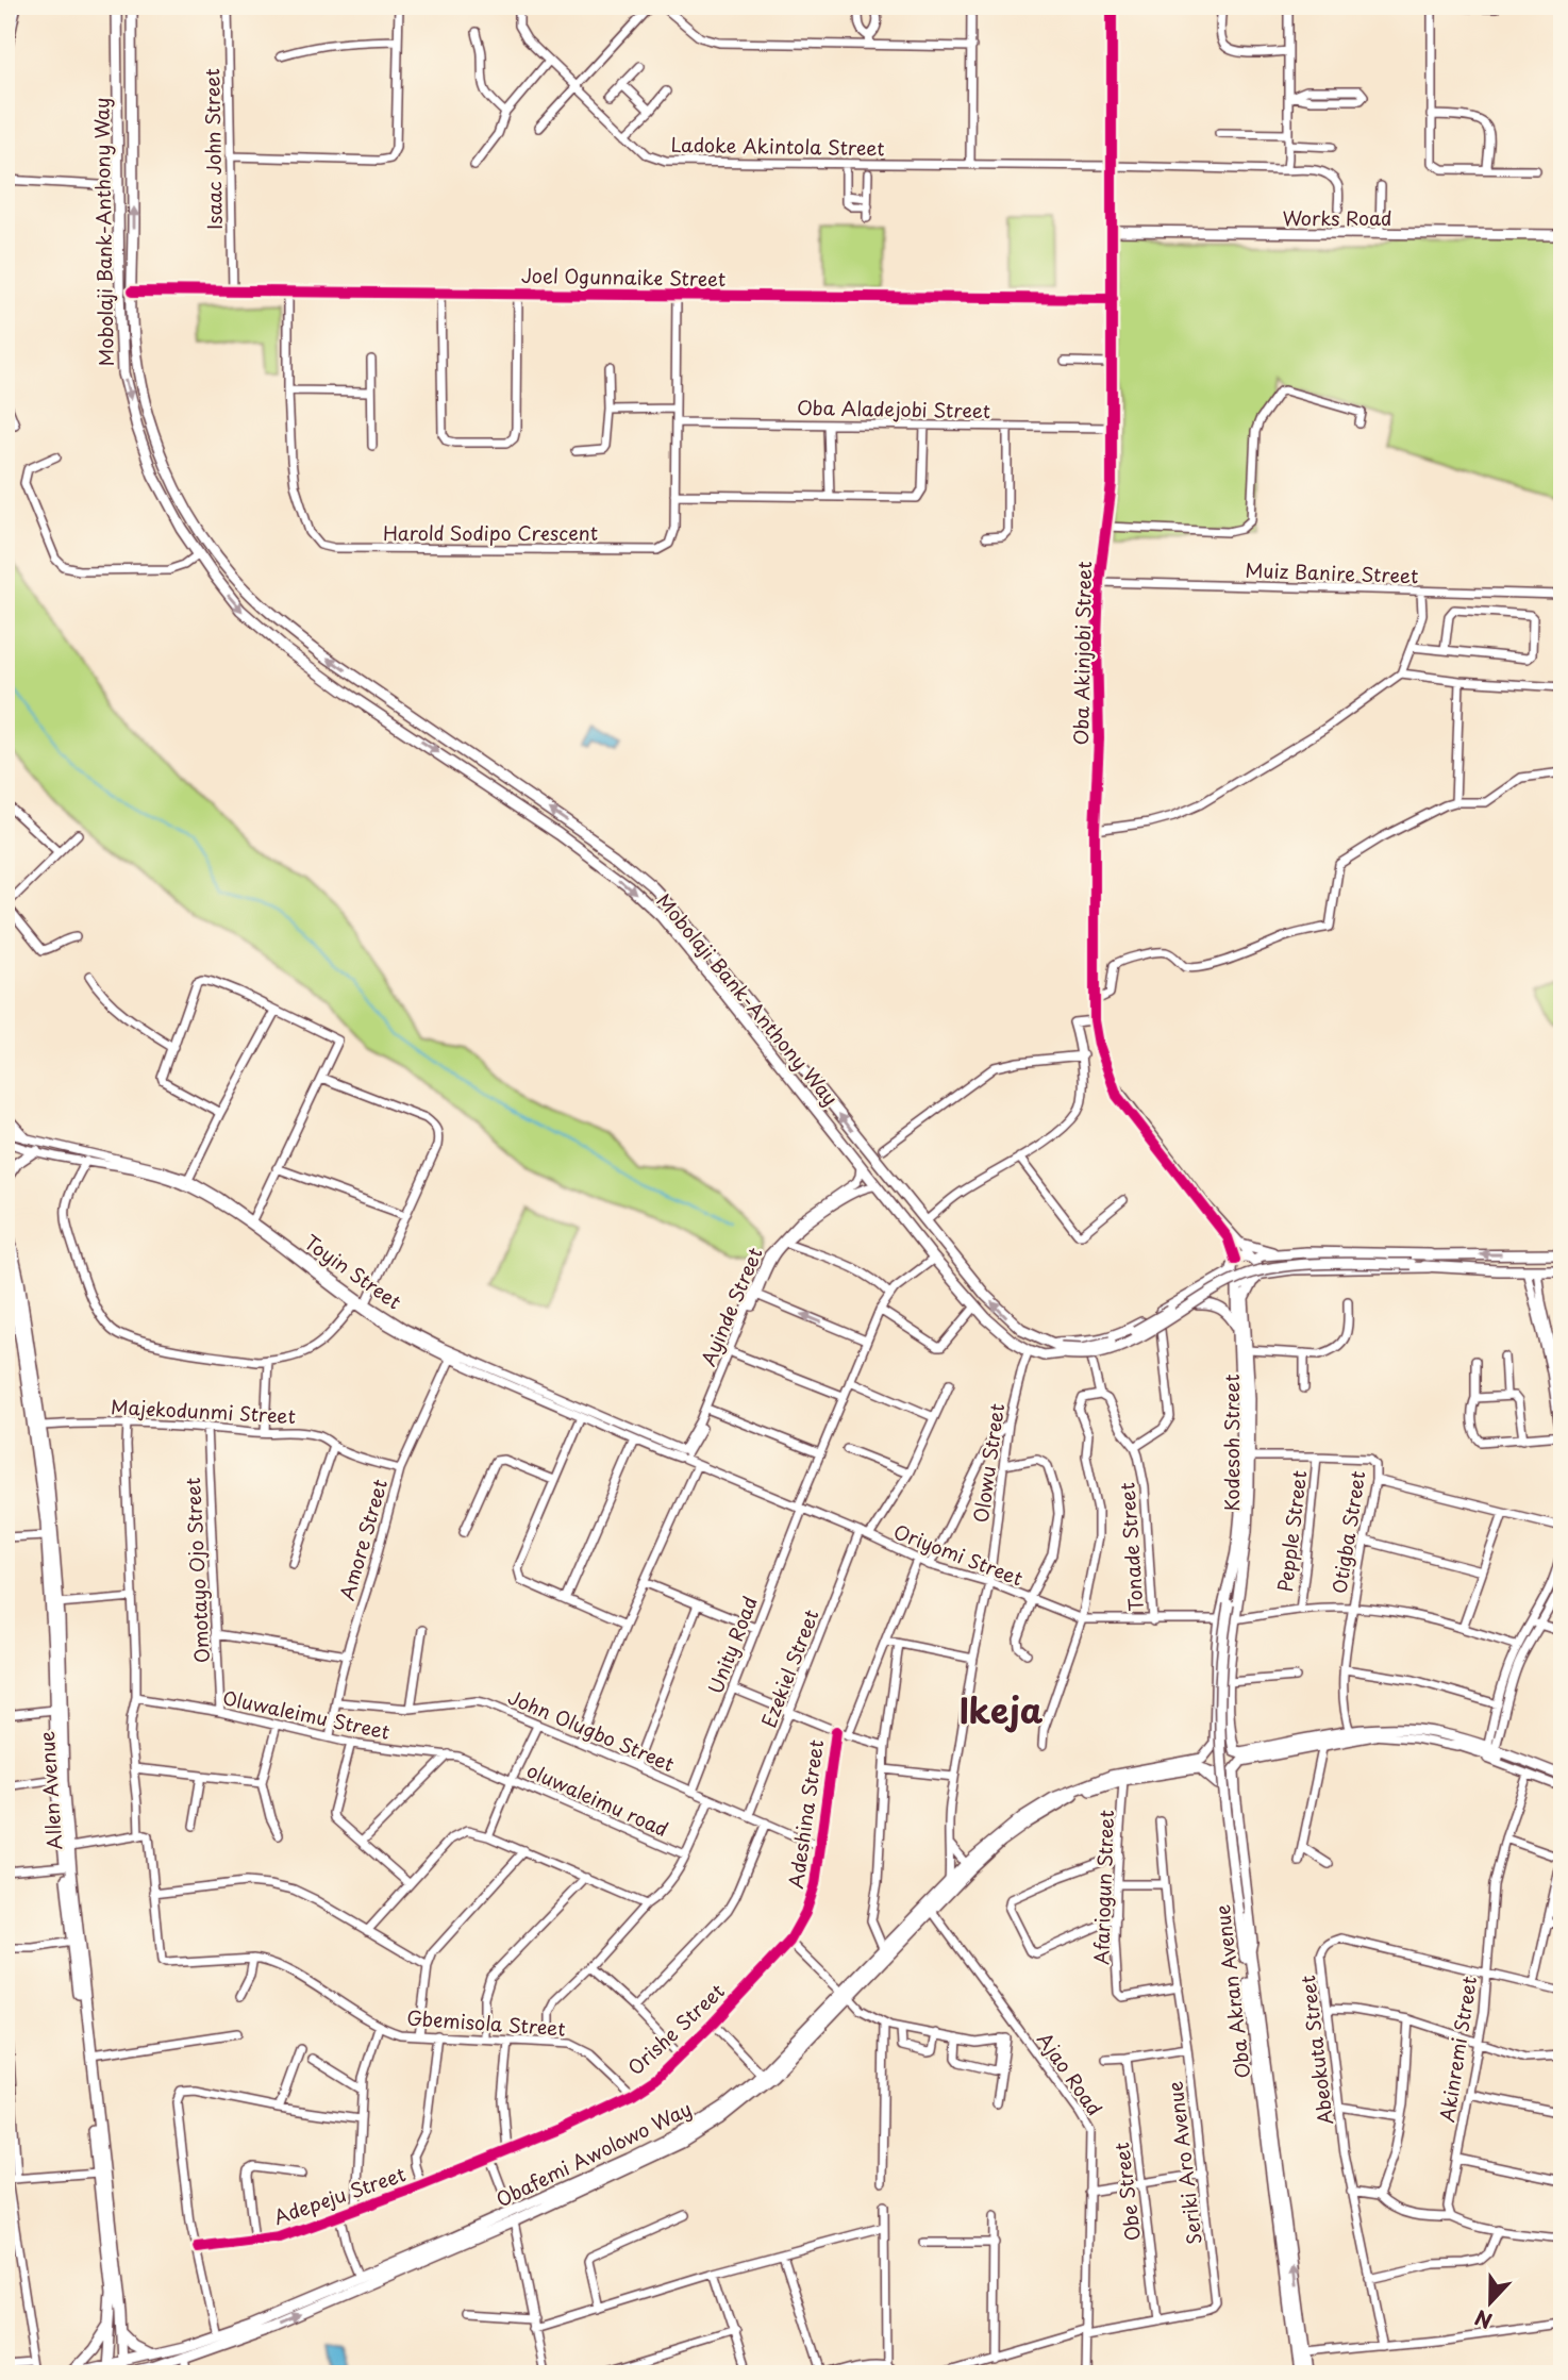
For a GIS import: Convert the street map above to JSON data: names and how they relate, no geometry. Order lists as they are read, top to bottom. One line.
{"streets":{"main road":["Works Road","Mobolaji Bank-Anthony Way","Kodesoh Street","Allen Avenue","Oba Akran Avenue","Obafemi Awolowo Way"],"street":["Ladoke Akintola Street","Isaac John Street","Joel Ogunnaike Street","Oba Aladejobi Street","Harold Sodipo Crescent","Muiz Banire Street","Oba Akinjobi Street","Toyin Street","Ayinde Street","Majekodunmi Street","Olowu Street","Pepple Street","Otigba Street","Amore Street","Tonade Street","Oriyomi Street","Omotayo Ojo Street","Unity Road","Ezekiel Street","Oluwaleimu Street","John Olugbo Street","oluwaleimu road","Adeshina Street","Afariogun Street","Gbemisola Street","Orishe Street","Akinremi Street","Abeokuta Street","Ajao Road","Seriki Aro Avenue","Obe Street","Adepeju Street"]},"crossings":[["Ladoke Akintola Street","Oba Akinjobi Street"],["Isaac John Street","Joel Ogunnaike Street"],["Works Road","Oba Akinjobi Street"],["Mobolaji Bank-Anthony Way","Joel Ogunnaike Street"],["Mobolaji Bank-Anthony Way","Ayinde Street"],["Mobolaji Bank-Anthony Way","Olowu Street"],["Mobolaji Bank-Anthony Way","Unity Road"],["Joel Ogunnaike Street","Harold Sodipo Crescent"],["Joel Ogunnaike Street","Oba Akinjobi Street"],["Oba Aladejobi Street","Harold Sodipo Crescent"],["Oba Aladejobi Street","Oba Akinjobi Street"],["Muiz Banire Street","Oba Akinjobi Street"],["Oba Akinjobi Street","Kodesoh Street"],["Toyin Street","Ayinde Street"],["Toyin Street","Amore Street"],["Toyin Street","Oriyomi Street"],["Majekodunmi Street","Amore Street"],["Majekodunmi Street","Omotayo Ojo Street"],["Majekodunmi Street","Allen Avenue"],["Kodesoh Street","Otigba Street"],["Kodesoh Street","Oba Akran Avenue"],["Olowu Street","Oriyomi Street"],["Olowu Street","Obafemi Awolowo Way"],["Pepple Street","Otigba Street"],["Amore Street","Oluwaleimu Street"],["Amore Street","John Olugbo Street"],["Tonade Street","Oriyomi Street"],["Oriyomi Street","Unity Road"],["Oriyomi Street","Ezekiel Street"],["Omotayo Ojo Street","Oluwaleimu Street"],["Unity Road","John Olugbo Street"],["Ezekiel Street","John Olugbo Street"],["Oluwaleimu Street","oluwaleimu road"],["John Olugbo Street","Adeshina Street"],["Allen Avenue","Obafemi Awolowo Way"],["oluwaleimu road","Gbemisola Street"],["Adeshina Street","Orishe Street"],["Afariogun Street","Obafemi Awolowo Way"],["Afariogun Street","Seriki Aro Avenue"],["Gbemisola Street","Orishe Street"],["Orishe Street","Adepeju Street"],["Akinremi Street","Abeokuta Street"],["Ajao Road","Obafemi Awolowo Way"],["Ajao Road","Seriki Aro Avenue"],["Seriki Aro Avenue","Obe Street"]],"districts":["Ikeja"],"north":"bottom"}
